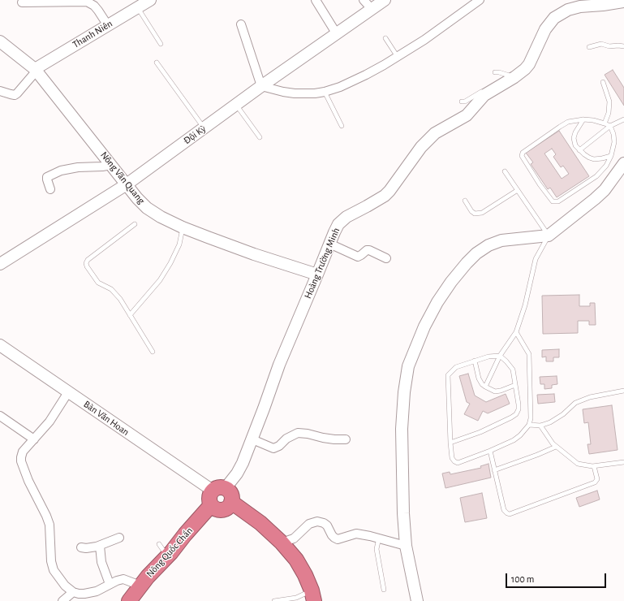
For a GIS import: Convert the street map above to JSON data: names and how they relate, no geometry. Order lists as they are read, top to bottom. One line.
{"streets":{"highway":["Nông Quốc Chấn"],"street":["Thanh Niên","Đội Kỳ","Nông Văn Quang","Hoàng Trường Minh","Bàn Văn Hoan"]},"crossings":[["Thanh Niên","Nông Văn Quang"],["Đội Kỳ","Nông Văn Quang"],["Nông Văn Quang","Hoàng Trường Minh"],["Hoàng Trường Minh","Bàn Văn Hoan"],["Hoàng Trường Minh","Nông Quốc Chấn"],["Bàn Văn Hoan","Nông Quốc Chấn"]],"scale_bar":"100 m"}
